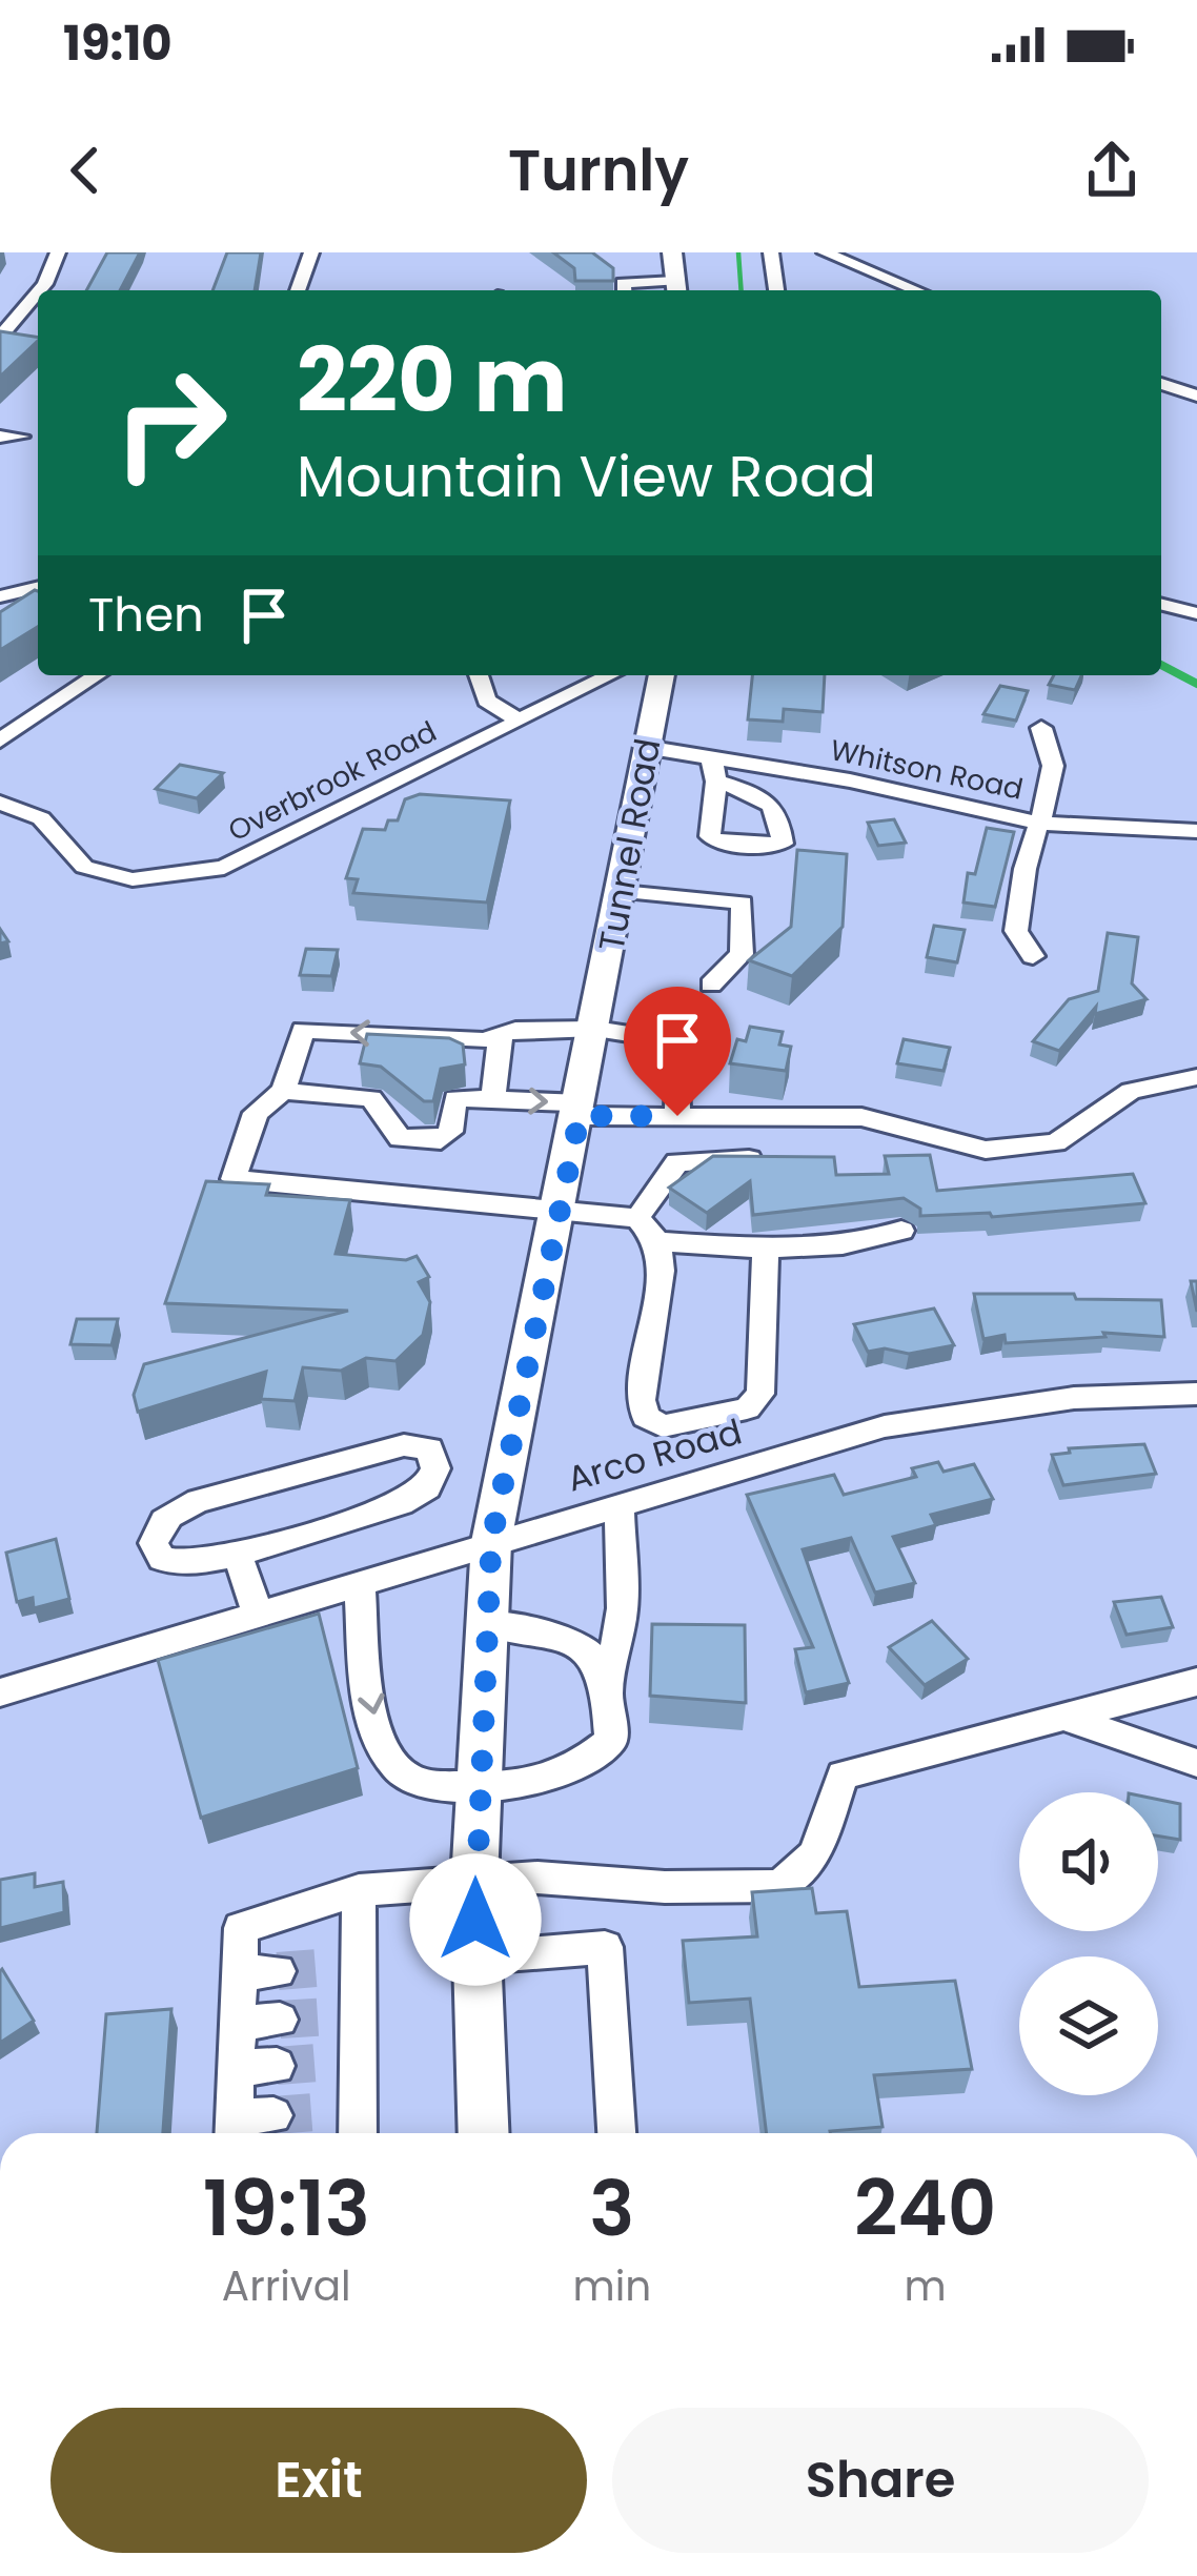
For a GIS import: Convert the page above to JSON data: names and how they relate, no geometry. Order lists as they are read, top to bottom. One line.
{"streets":{"main road":["Tunnel Road"],"street":["Whitson Road","Overbrook Road","Arco Road"]},"crossings":[["Whitson Road","Tunnel Road"],["Tunnel Road","Arco Road"]],"page":{"status":"19:10","header":"Turnly","turn":["220 m","Mountain View Road"],"then":"Then","eta":["19:13","Arrival","3","min","240","m"],"buttons":["Exit","Share"]}}
